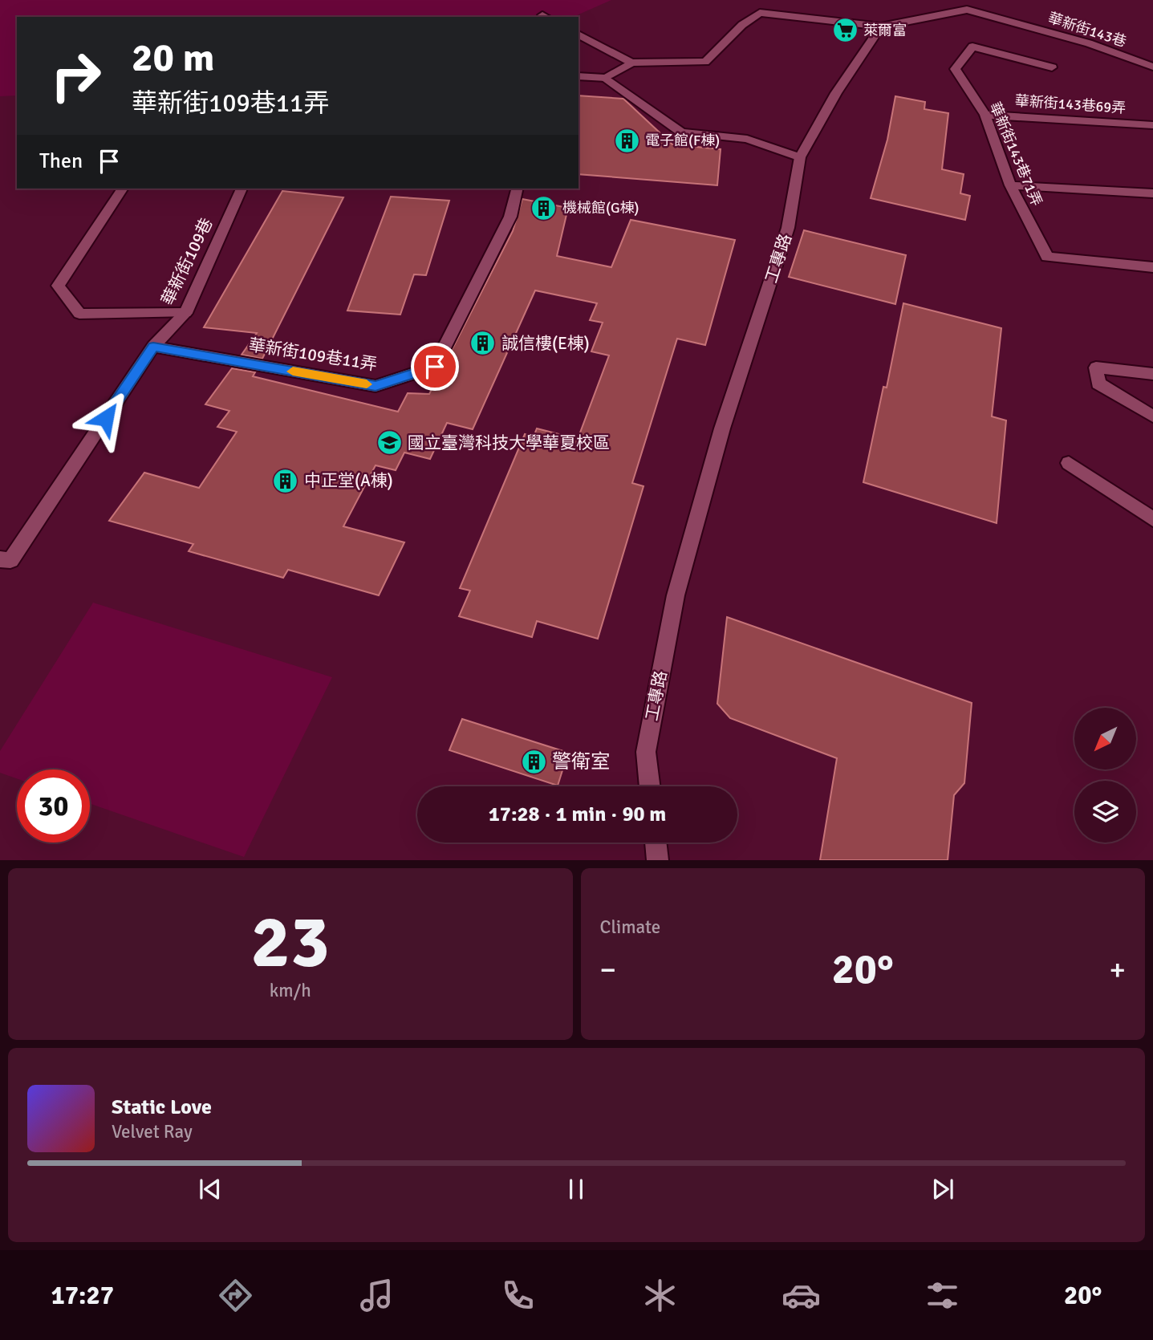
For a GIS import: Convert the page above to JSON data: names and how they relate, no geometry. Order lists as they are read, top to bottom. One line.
{"streets":{"street":["華新街143巷","華新街143巷69弄","華新街143巷71弄","工專路","華新街109巷","華新街109巷11弄"]},"crossings":[["華新街143巷","工專路"],["華新街143巷69弄","華新街143巷71弄"],["華新街109巷","華新街109巷11弄"]],"places":{"supermarket":["萊爾富"],"building":["電子館(F棟)","機械館(G棟)","誠信樓(E棟)","中正堂(A棟)","警衛室"],"school or university":["國立臺灣科技大學華夏校區"]},"north":"bottom left","page":{"turn":["20 m","華新街109巷11弄"],"then":"Then","limit":"30","trip":"17:28 · 1 min · 90 m","tile":[["23","km/h"],"Climate"],"heat":["−","20°","+"],"song":["Static Love","Velvet Ray"],"tabs":["17:27","20°"]}}
